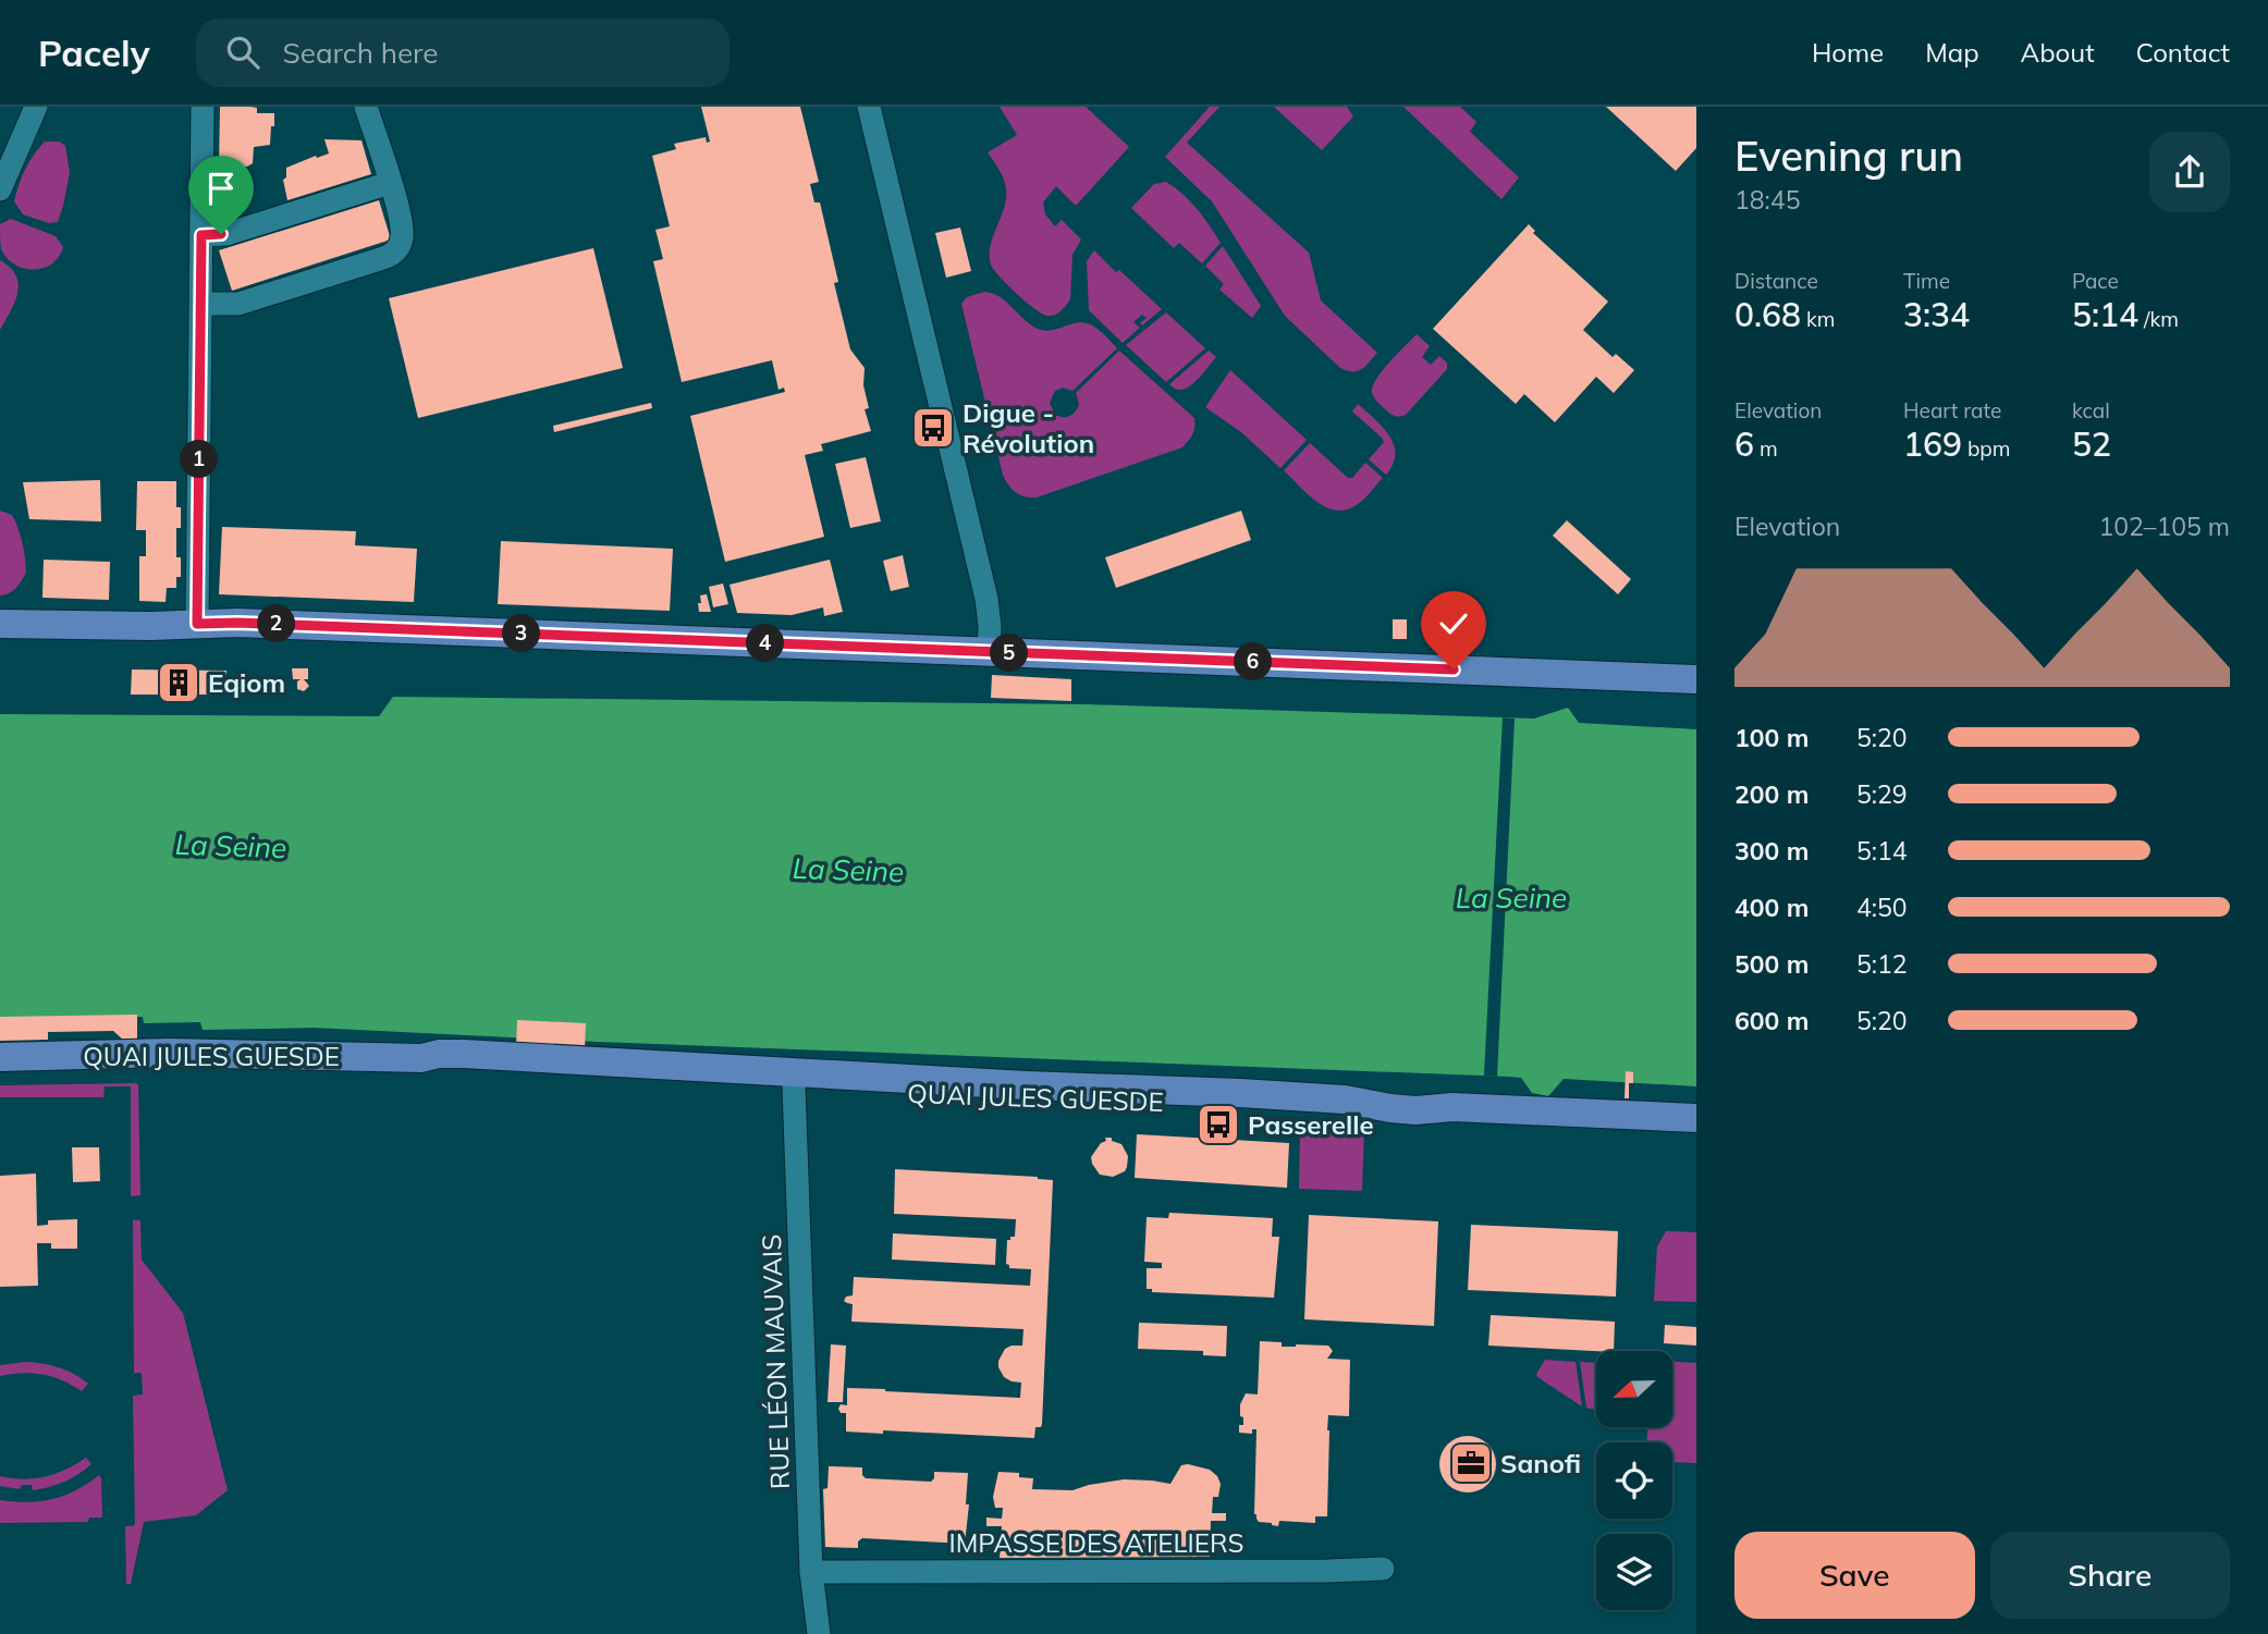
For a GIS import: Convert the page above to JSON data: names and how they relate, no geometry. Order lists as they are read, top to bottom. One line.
{"streets":{"main road":["QUAI JULES GUESDE"],"street":["RUE LÉON MAUVAIS","IMPASSE DES ATELIERS"]},"crossings":[["QUAI JULES GUESDE","RUE LÉON MAUVAIS"],["RUE LÉON MAUVAIS","IMPASSE DES ATELIERS"]],"water":["La Seine"],"places":{"bus stop":["Digue - Révolution","Passerelle"],"building":["Eqiom"],"office":["Sanofi"]},"north":"left","page":{"header":"Pacely","search":"Search here","nav":["Home","Map","About","Contact"],"heading":["Evening run","18:45"],"stats":[["Distance","0.68 km"],["Time","3:34"],["Pace","5:14 /km"],["Elevation","6 m"],["Heart rate","169 bpm"],["kcal","52"]],"pins":["1","2","3","4","5","6"],"chart":["Elevation","102–105 m"],"list":[{"name":"100 m","note":"5:20"},{"name":"200 m","note":"5:29"},{"name":"300 m","note":"5:14"},{"name":"400 m","note":"4:50"},{"name":"500 m","note":"5:12"},{"name":"600 m","note":"5:20"}],"buttons":["Save","Share"]}}
